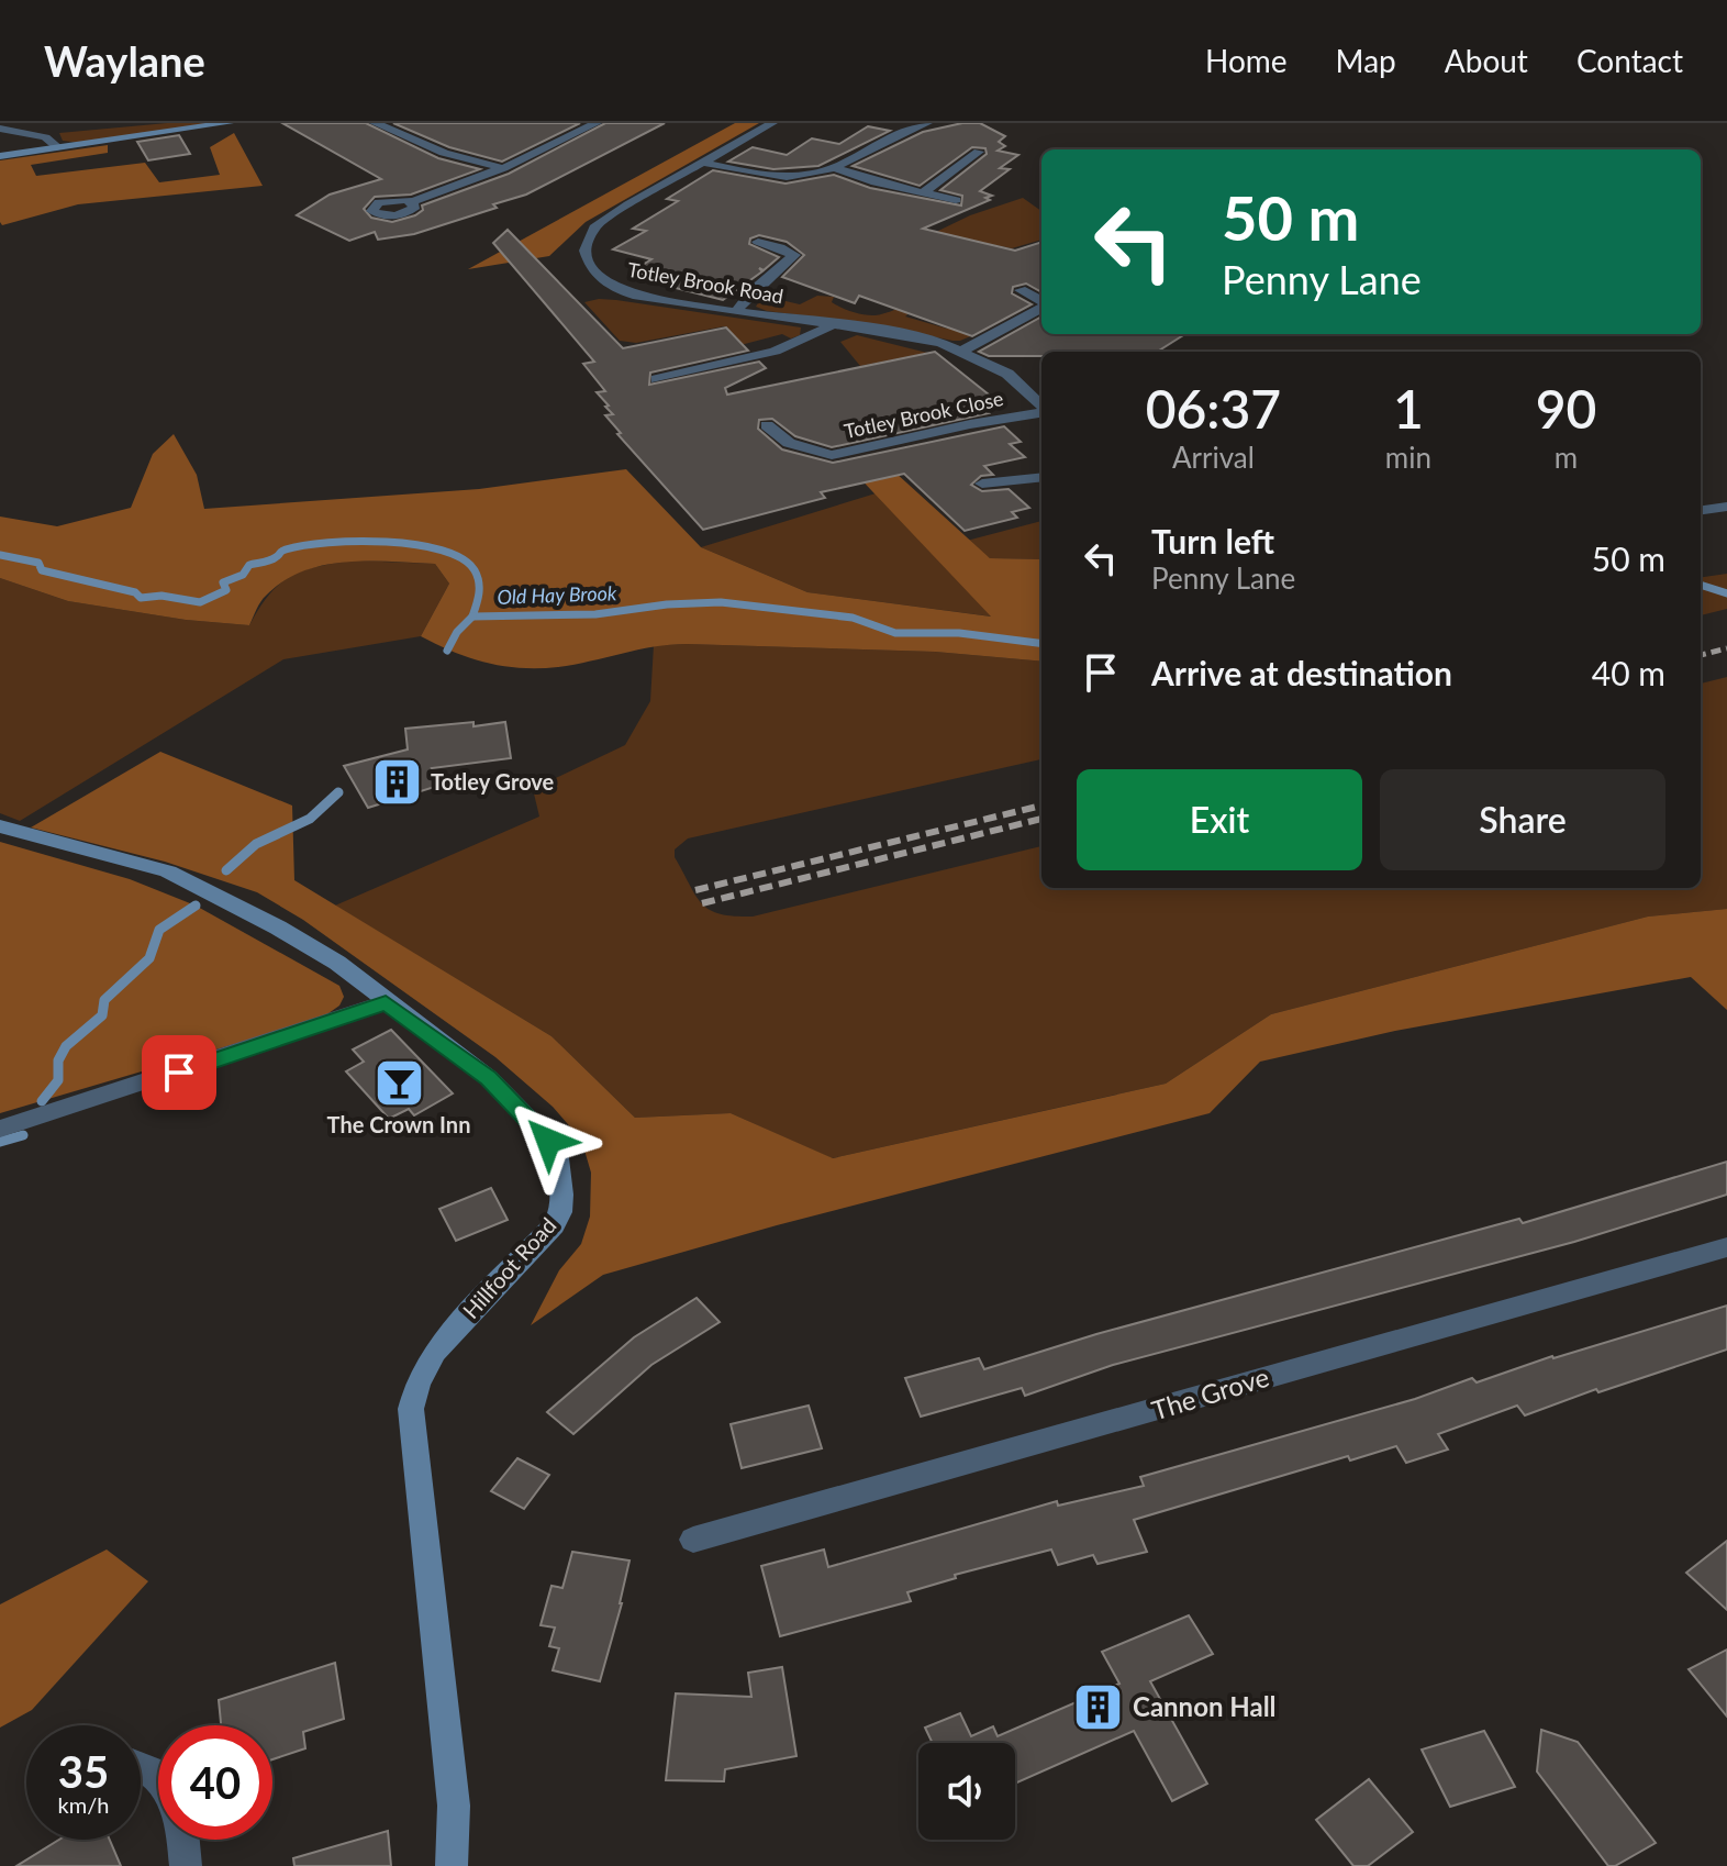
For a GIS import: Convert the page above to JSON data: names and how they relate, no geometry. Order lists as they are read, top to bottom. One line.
{"streets":{"street":["Totley Brook Road","Totley Brook Close","Hillfoot Road","The Grove"]},"water":["Old Hay Brook"],"places":{"building":["Totley Grove","Cannon Hall"],"bar":["The Crown Inn"]},"page":{"header":"Waylane","nav":["Home","Map","About","Contact"],"turn":["50 m","Penny Lane"],"eta":["06:37","Arrival","1","min","90","m"],"list":[{"name":"Turn left","note":"Penny Lane","value":"50 m"},{"name":"Arrive at destination","value":"40 m"}],"buttons":["Exit","Share"],"speed":"35 km/h","limit":"40"}}
